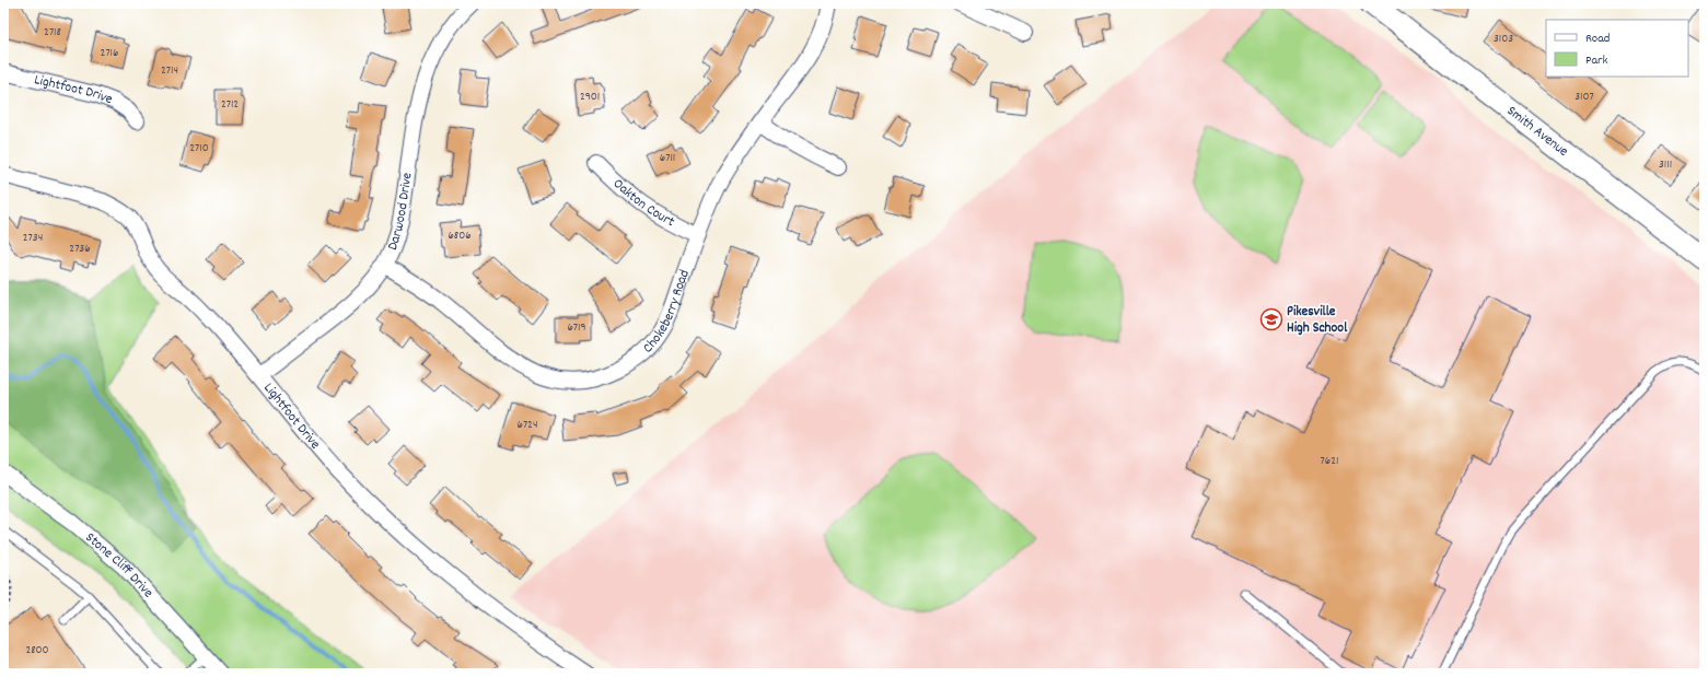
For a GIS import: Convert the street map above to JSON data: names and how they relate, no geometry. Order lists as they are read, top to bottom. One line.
{"streets":{"main road":["Smith Avenue"],"street":["Lightfoot Drive","Oakton Court","Darwood Drive","Chokeberry Road","Stone Cliff Drive"]},"crossings":[["Lightfoot Drive","Darwood Drive"],["Oakton Court","Chokeberry Road"],["Darwood Drive","Chokeberry Road"]],"places":{"school or university":["Pikesville High School"]},"house_numbers":["2718","3103","2716","2714","2901","3107","2712","2710","6711","3111","6806","2734","2736","6719","6724","7621","2800"],"legend":["Road","Park"]}
